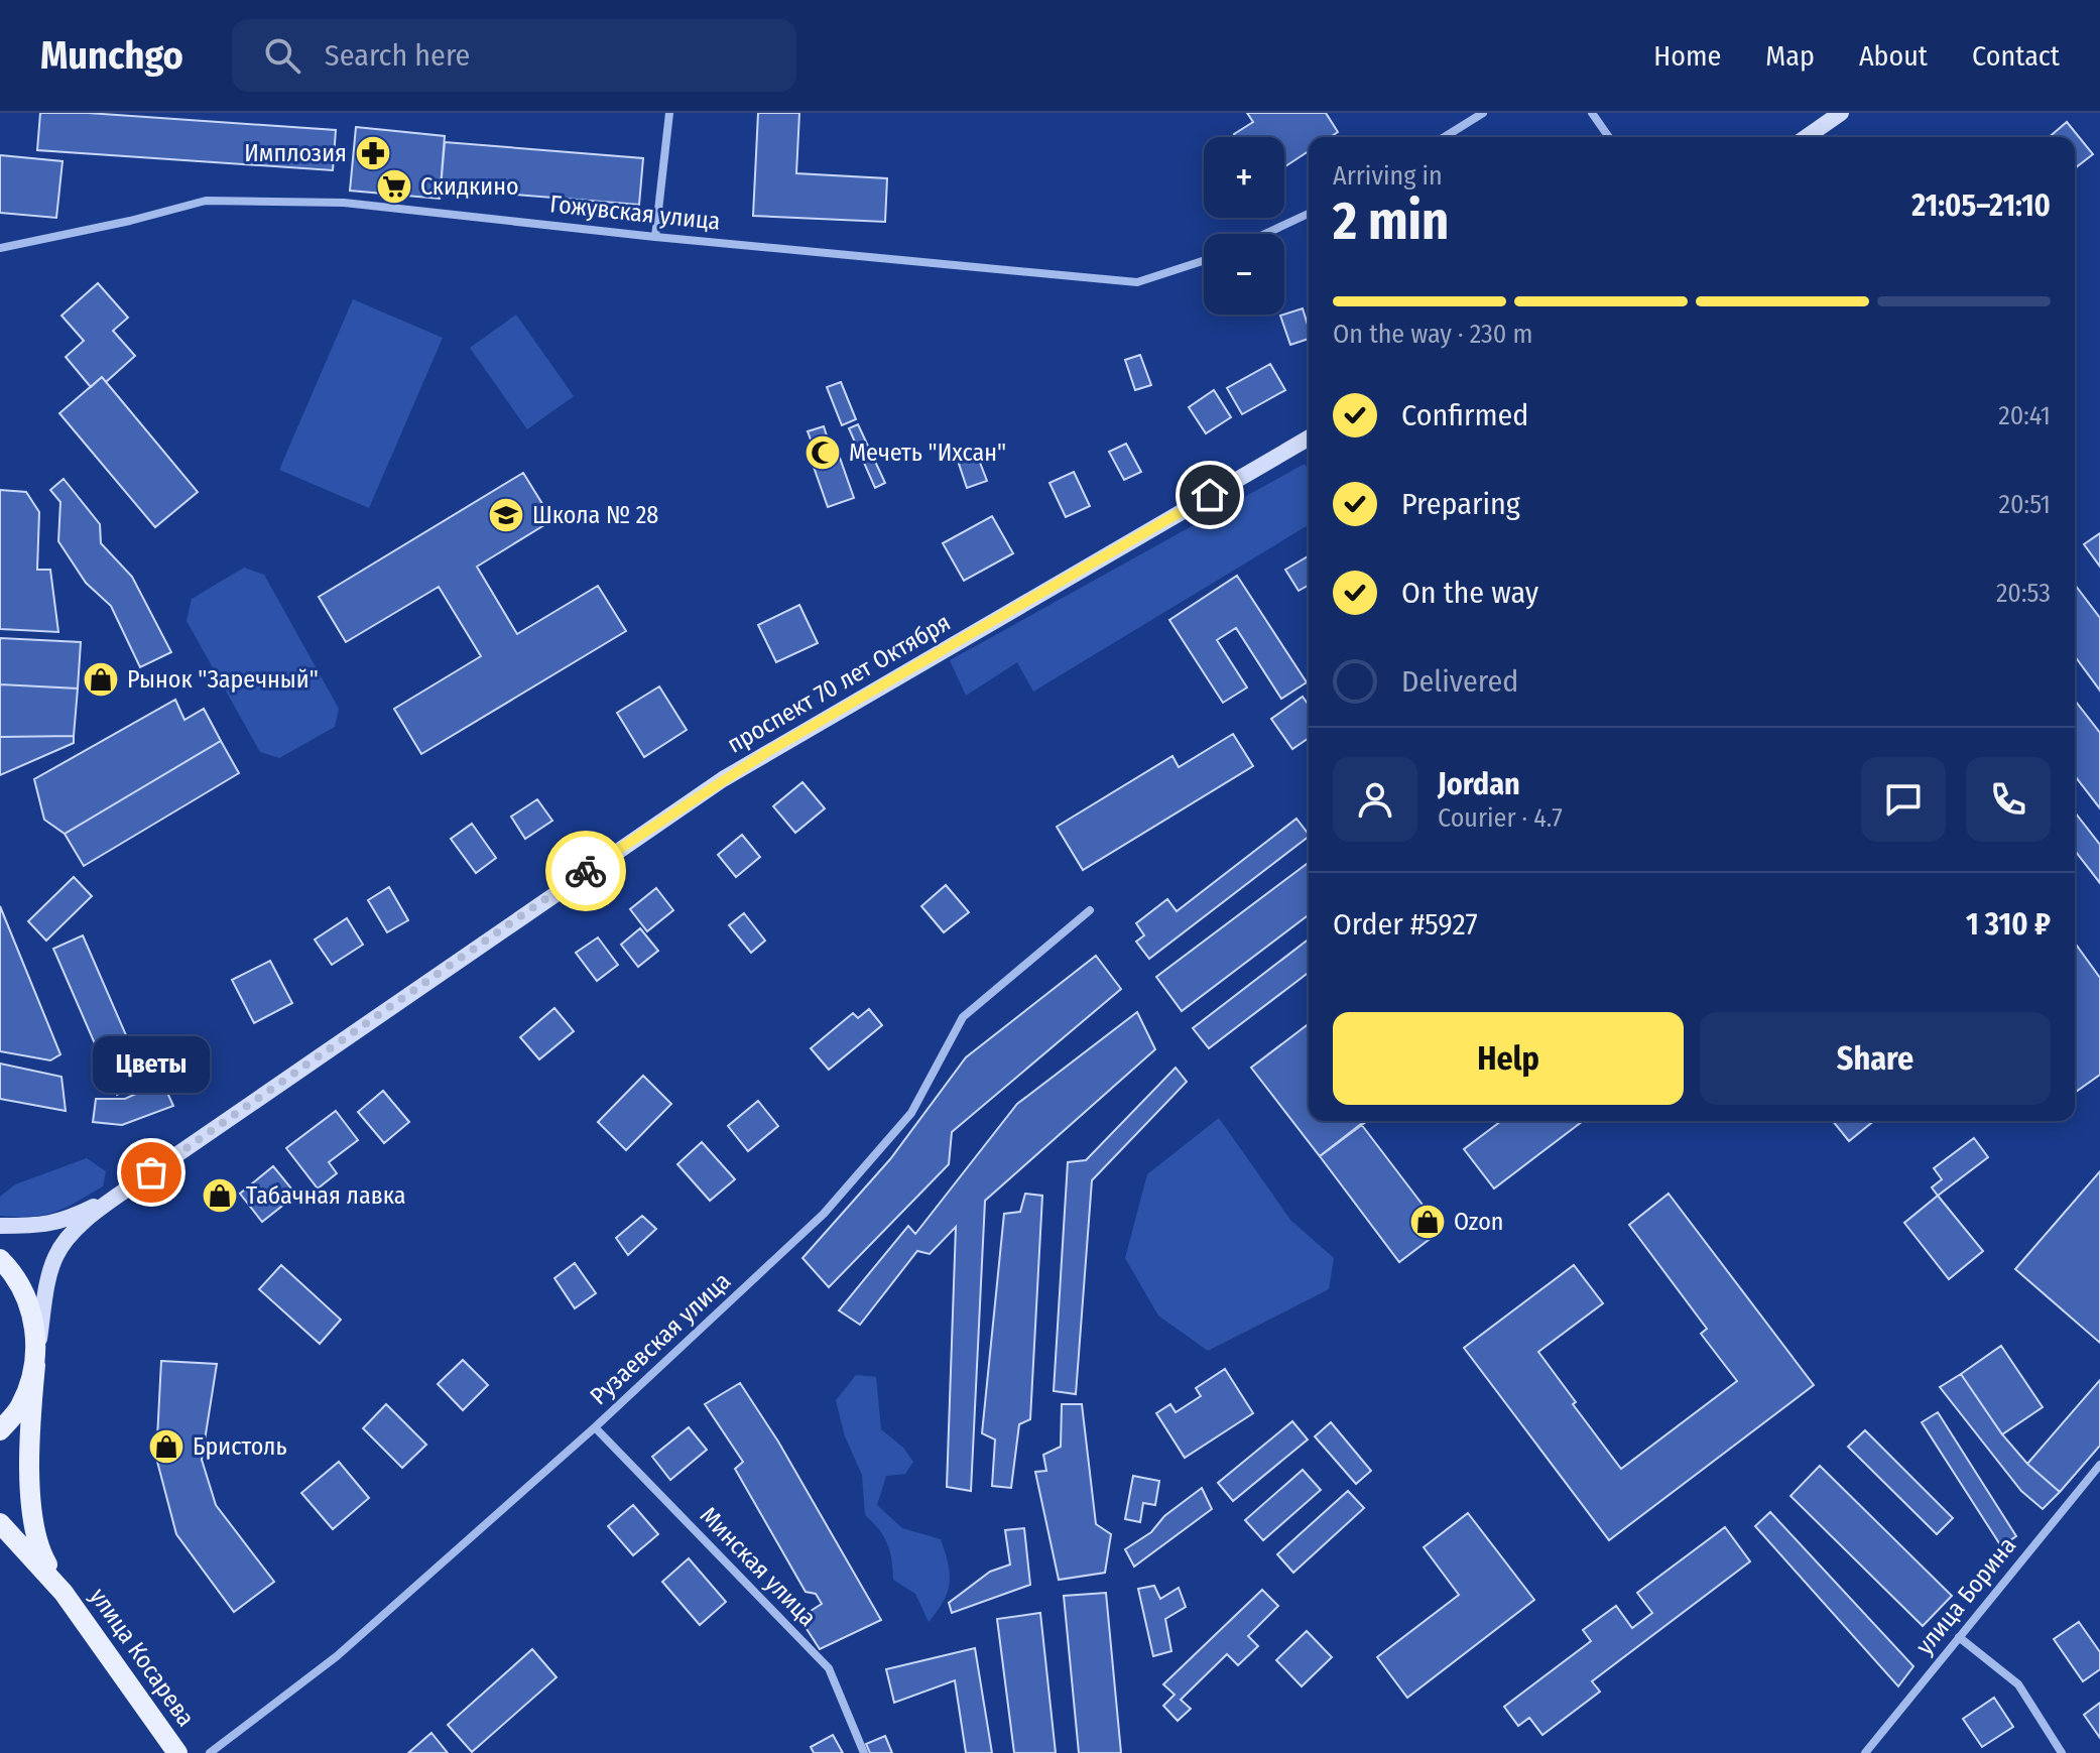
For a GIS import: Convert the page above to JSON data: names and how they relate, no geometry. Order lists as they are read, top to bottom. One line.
{"streets":{"main road":["проспект 70 лет Октября","улица Косарева"],"street":["Гожувская улица","Рузаевская улица","Минская улица","улица Борина"]},"crossings":[["проспект 70 лет Октября","улица Косарева"],["Рузаевская улица","Минская улица"]],"places":{"pharmacy":["Имплозия"],"supermarket":["Скидкино"],"mosque":["Мечеть \"Ихсан\""],"school or university":["Школа № 28"],"shop":["Рынок \"Заречный\"","Табачная лавка","Ozon","Бристоль"],"other":["Цветы"]},"page":{"header":"Munchgo","search":"Search here","nav":["Home","Map","About","Contact"],"map_buttons":["+","−"],"heading":["2 min","Arriving in","21:05–21:10"],"panel":["Jordan","Courier · 4.7","Order #5927","1 310 ₽"],"bar":"On the way · 230 m","list":[["Confirmed","20:41"],["Preparing","20:51"],["On the way","20:53"],"Delivered"],"buttons":["Help","Share"],"bubble":"Цветы"}}
